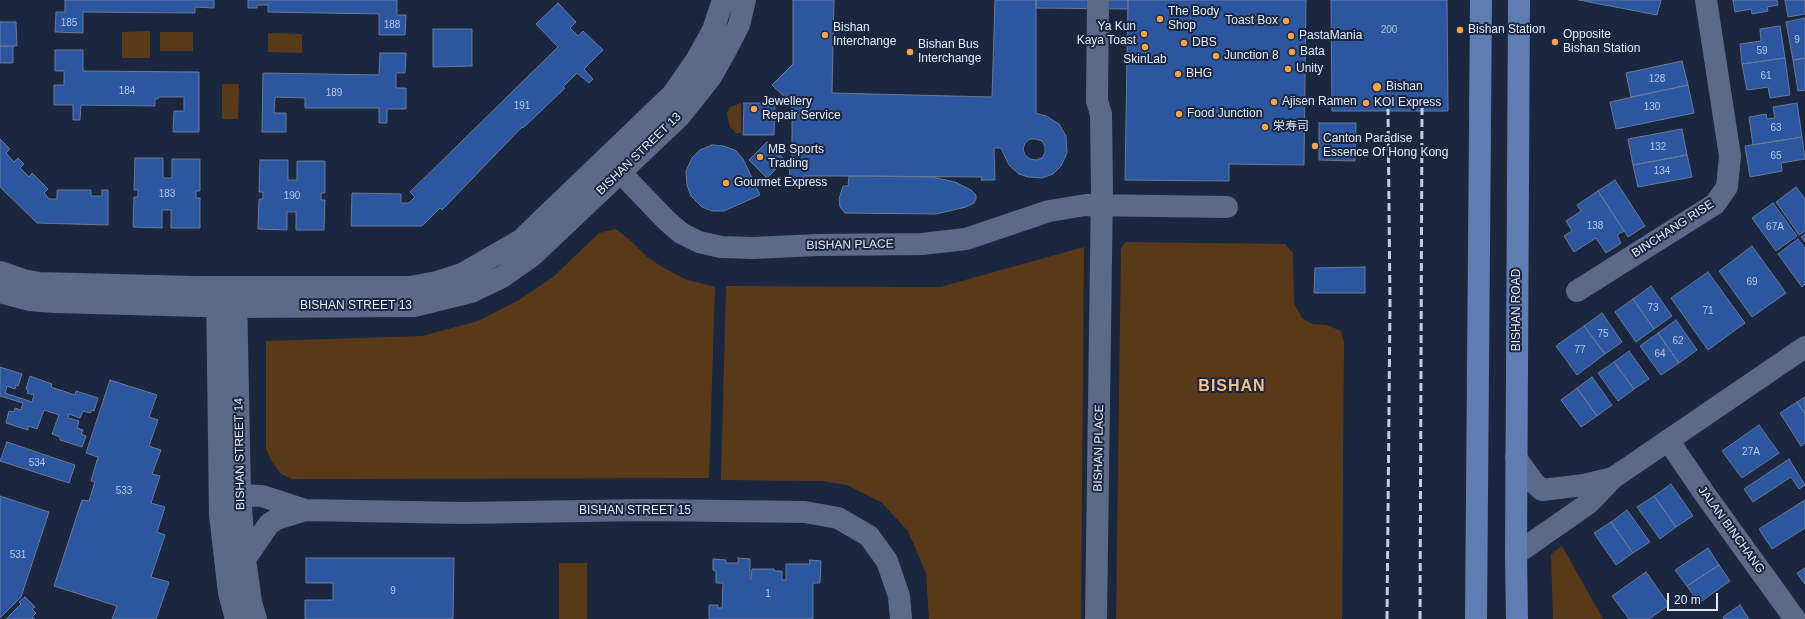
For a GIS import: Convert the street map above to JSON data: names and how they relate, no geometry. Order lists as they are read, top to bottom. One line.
{"streets":{"main road":["BISHAN ROAD"],"street":["BISHAN STREET 13","BINCHANG RISE","BISHAN PLACE","BISHAN STREET 14","BISHAN STREET 15","JALAN BINCHANG"]},"crossings":[["BISHAN STREET 13","BISHAN PLACE"],["BISHAN STREET 13","BISHAN STREET 14"],["BISHAN STREET 14","BISHAN STREET 15"]],"districts":["BISHAN"],"places":["The Body Shop","Toast Box","Bishan Station","Ya Kun Kaya Toast","Bishan Interchange","PastaMania","Opposite Bishan Station","DBS","SkinLab","Bishan Bus Interchange","Bata","Junction 8","Unity","BHG","Bishan","Ajisen Ramen","KOI Express","Jewellery Repair Service","Food Junction","栄寿司","Canton Paradise Essence Of Hong Kong","MB Sports Trading","Gourmet Express"],"house_numbers":["185","188","200","9","59","61","128","184","189","191","130","63","132","65","134","183","190","138","67A","69","73","71","75","62","77","64","27A","534","533","531","9","1"],"scale_bar":"20 m"}
